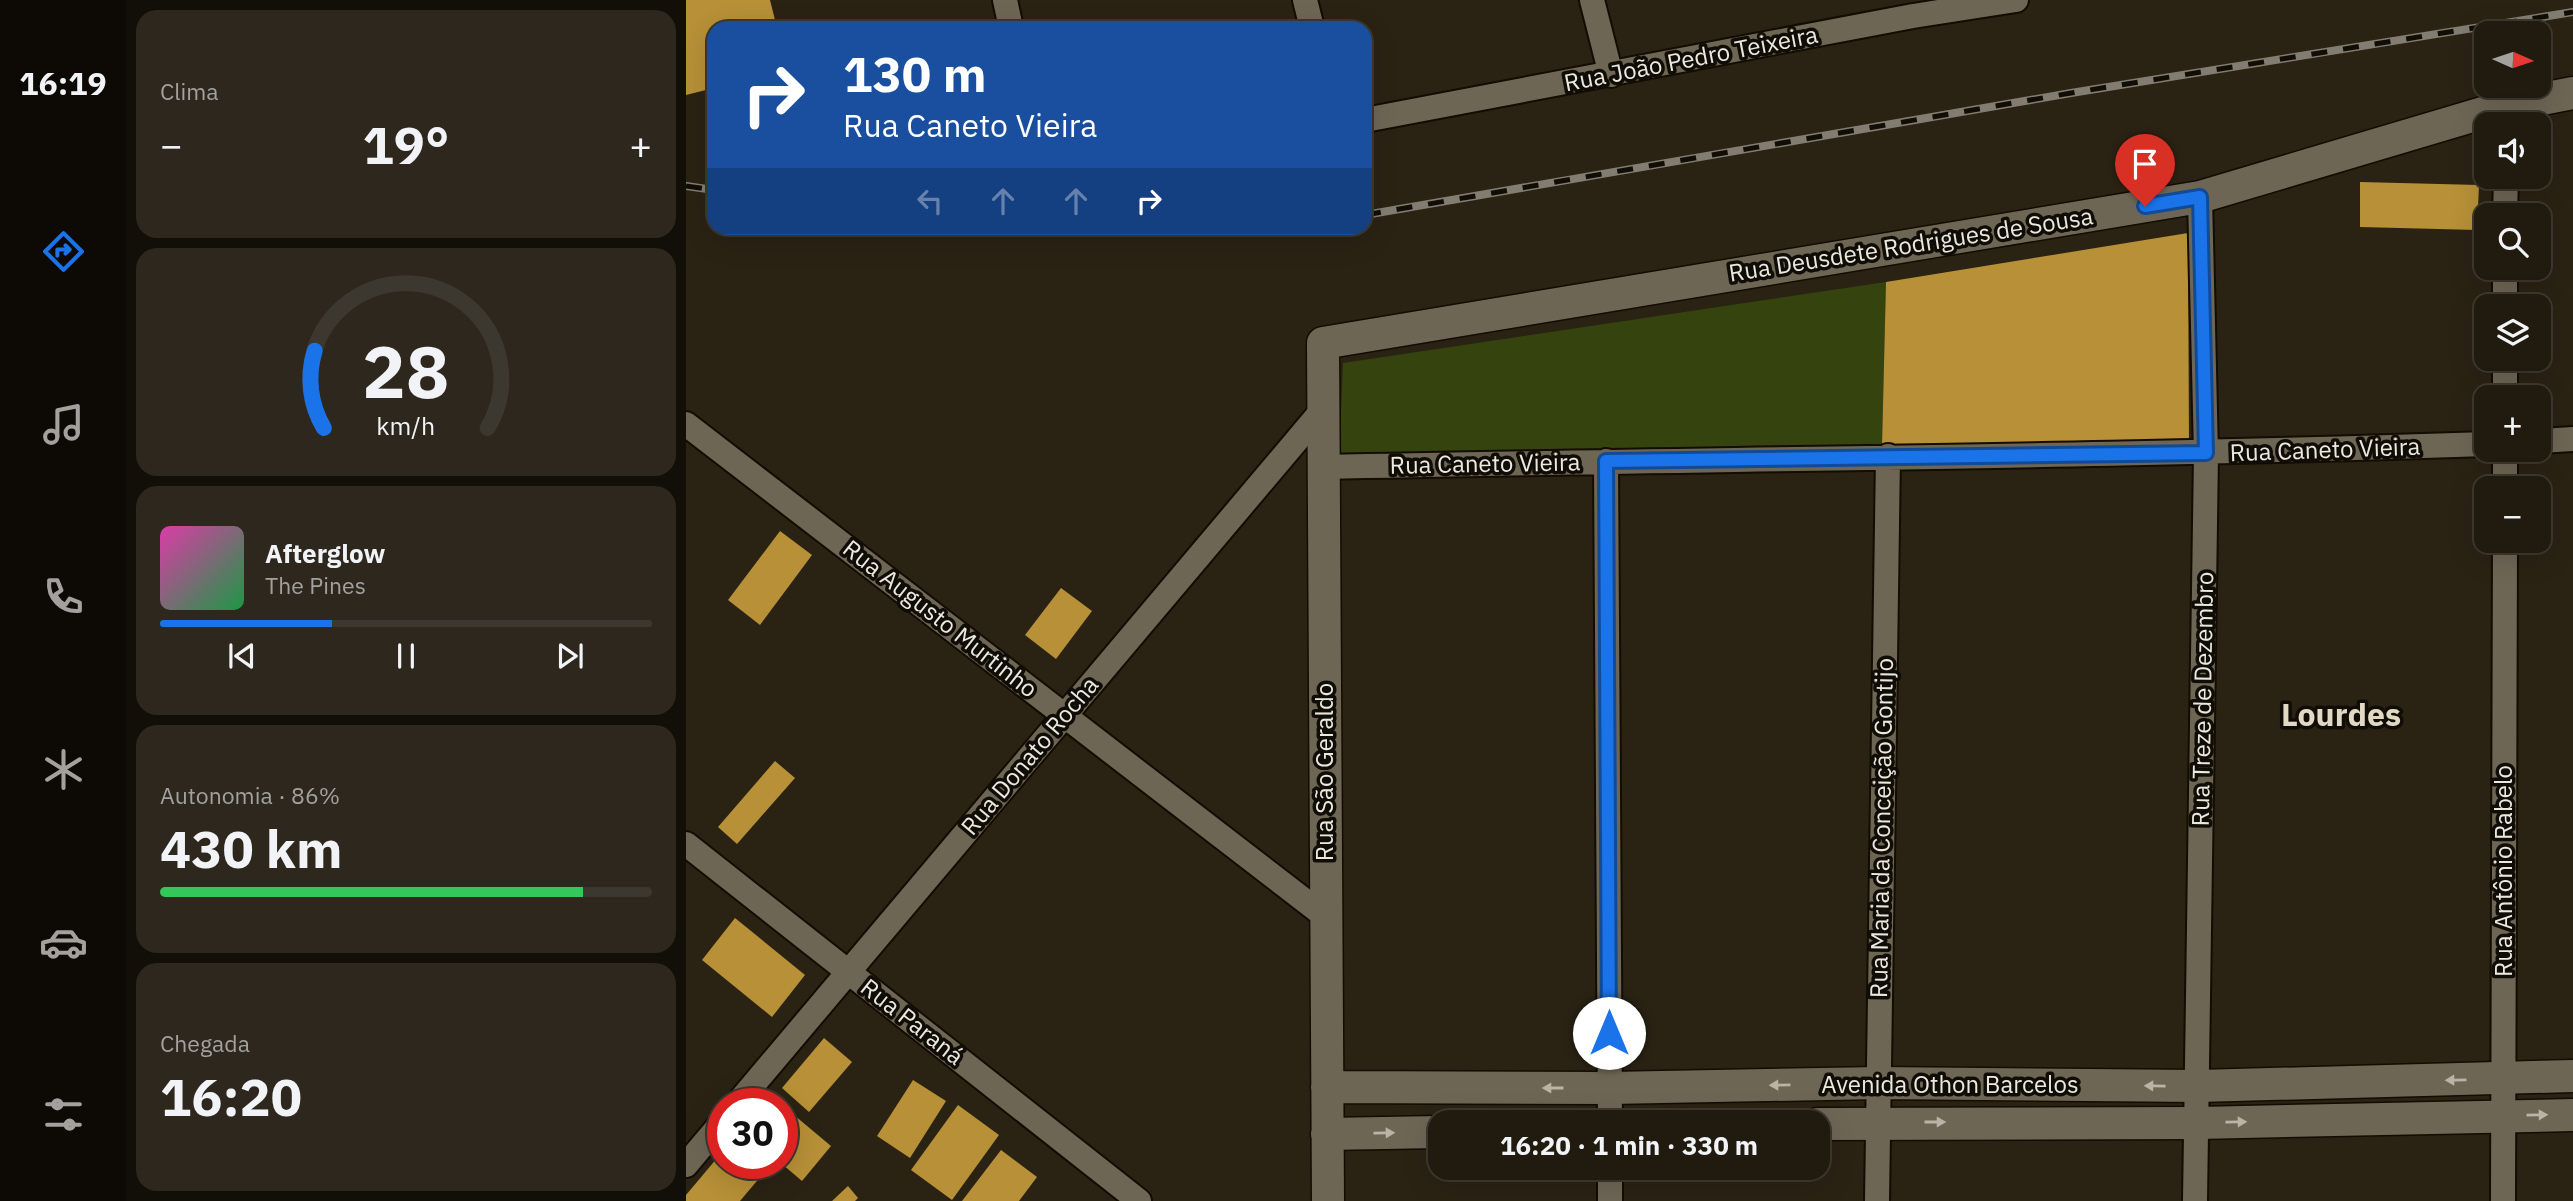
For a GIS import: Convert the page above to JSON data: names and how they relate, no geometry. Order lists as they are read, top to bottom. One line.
{"streets":{"street":["Rua João Pedro Teixeira","Rua Deusdete Rodrigues de Sousa","Rua Caneto Vieira","Rua Augusto Murtinho","Rua Treze de Dezembro","Rua Donato Rocha","Rua São Geraldo","Rua Maria da Conceição Gontijo","Rua Antônio Rabelo","Rua Paraná","Avenida Othon Barcelos"]},"crossings":[["Rua Deusdete Rodrigues de Sousa","Rua Treze de Dezembro"],["Rua Deusdete Rodrigues de Sousa","Rua São Geraldo"],["Rua Caneto Vieira","Rua Treze de Dezembro"],["Rua Caneto Vieira","Rua São Geraldo"],["Rua Caneto Vieira","Rua Maria da Conceição Gontijo"],["Rua Augusto Murtinho","Rua Donato Rocha"],["Rua Augusto Murtinho","Rua São Geraldo"],["Rua Treze de Dezembro","Avenida Othon Barcelos"],["Rua Donato Rocha","Rua São Geraldo"],["Rua Donato Rocha","Rua Paraná"],["Rua São Geraldo","Avenida Othon Barcelos"],["Rua Maria da Conceição Gontijo","Avenida Othon Barcelos"],["Rua Antônio Rabelo","Avenida Othon Barcelos"]],"districts":["Lourdes"],"north":"right","page":{"tabs":"16:19","tile":["Clima",["Autonomia · 86%","430 km"],["Chegada","16:20"]],"map_buttons":["+","−"],"turn":["130 m","Rua Caneto Vieira"],"heat":["−","19°","+"],"song":["Afterglow","The Pines"],"limit":"30","trip":"16:20 · 1 min · 330 m","gauge":["28","km/h"]}}
